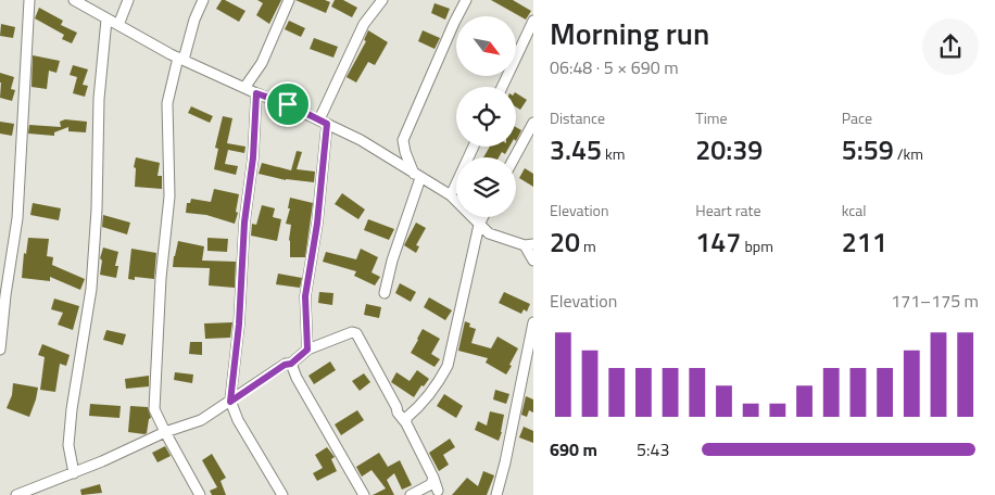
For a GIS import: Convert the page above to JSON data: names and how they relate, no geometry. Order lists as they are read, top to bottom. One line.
{"north":"bottom right","page":{"heading":["Morning run","06:48 · 5 × 690 m"],"stats":[["Distance","3.45 km"],["Time","20:39"],["Pace","5:59 /km"],["Elevation","20 m"],["Heart rate","147 bpm"],["kcal","211"]],"chart":["Elevation","171–175 m"],"list":[{"name":"690 m","note":"5:43"}]}}
